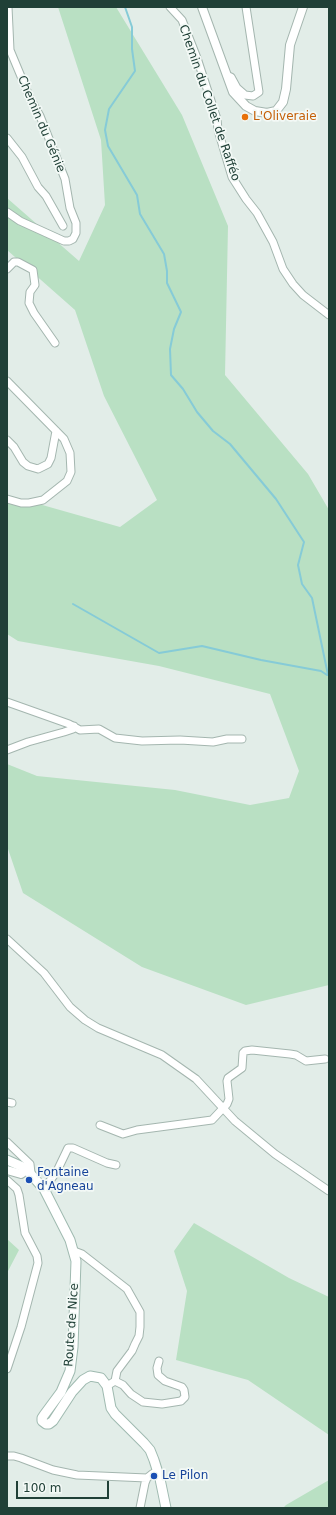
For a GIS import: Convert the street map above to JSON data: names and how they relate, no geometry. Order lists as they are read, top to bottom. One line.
{"streets":{"main road":["Route de Nice"],"street":["Chemin du Collet de Rafféo","Chemin du Génie"]},"places":["L'Oliveraie","Fontaine d'Agneau","Le Pilon"],"scale_bar":"100 m"}
